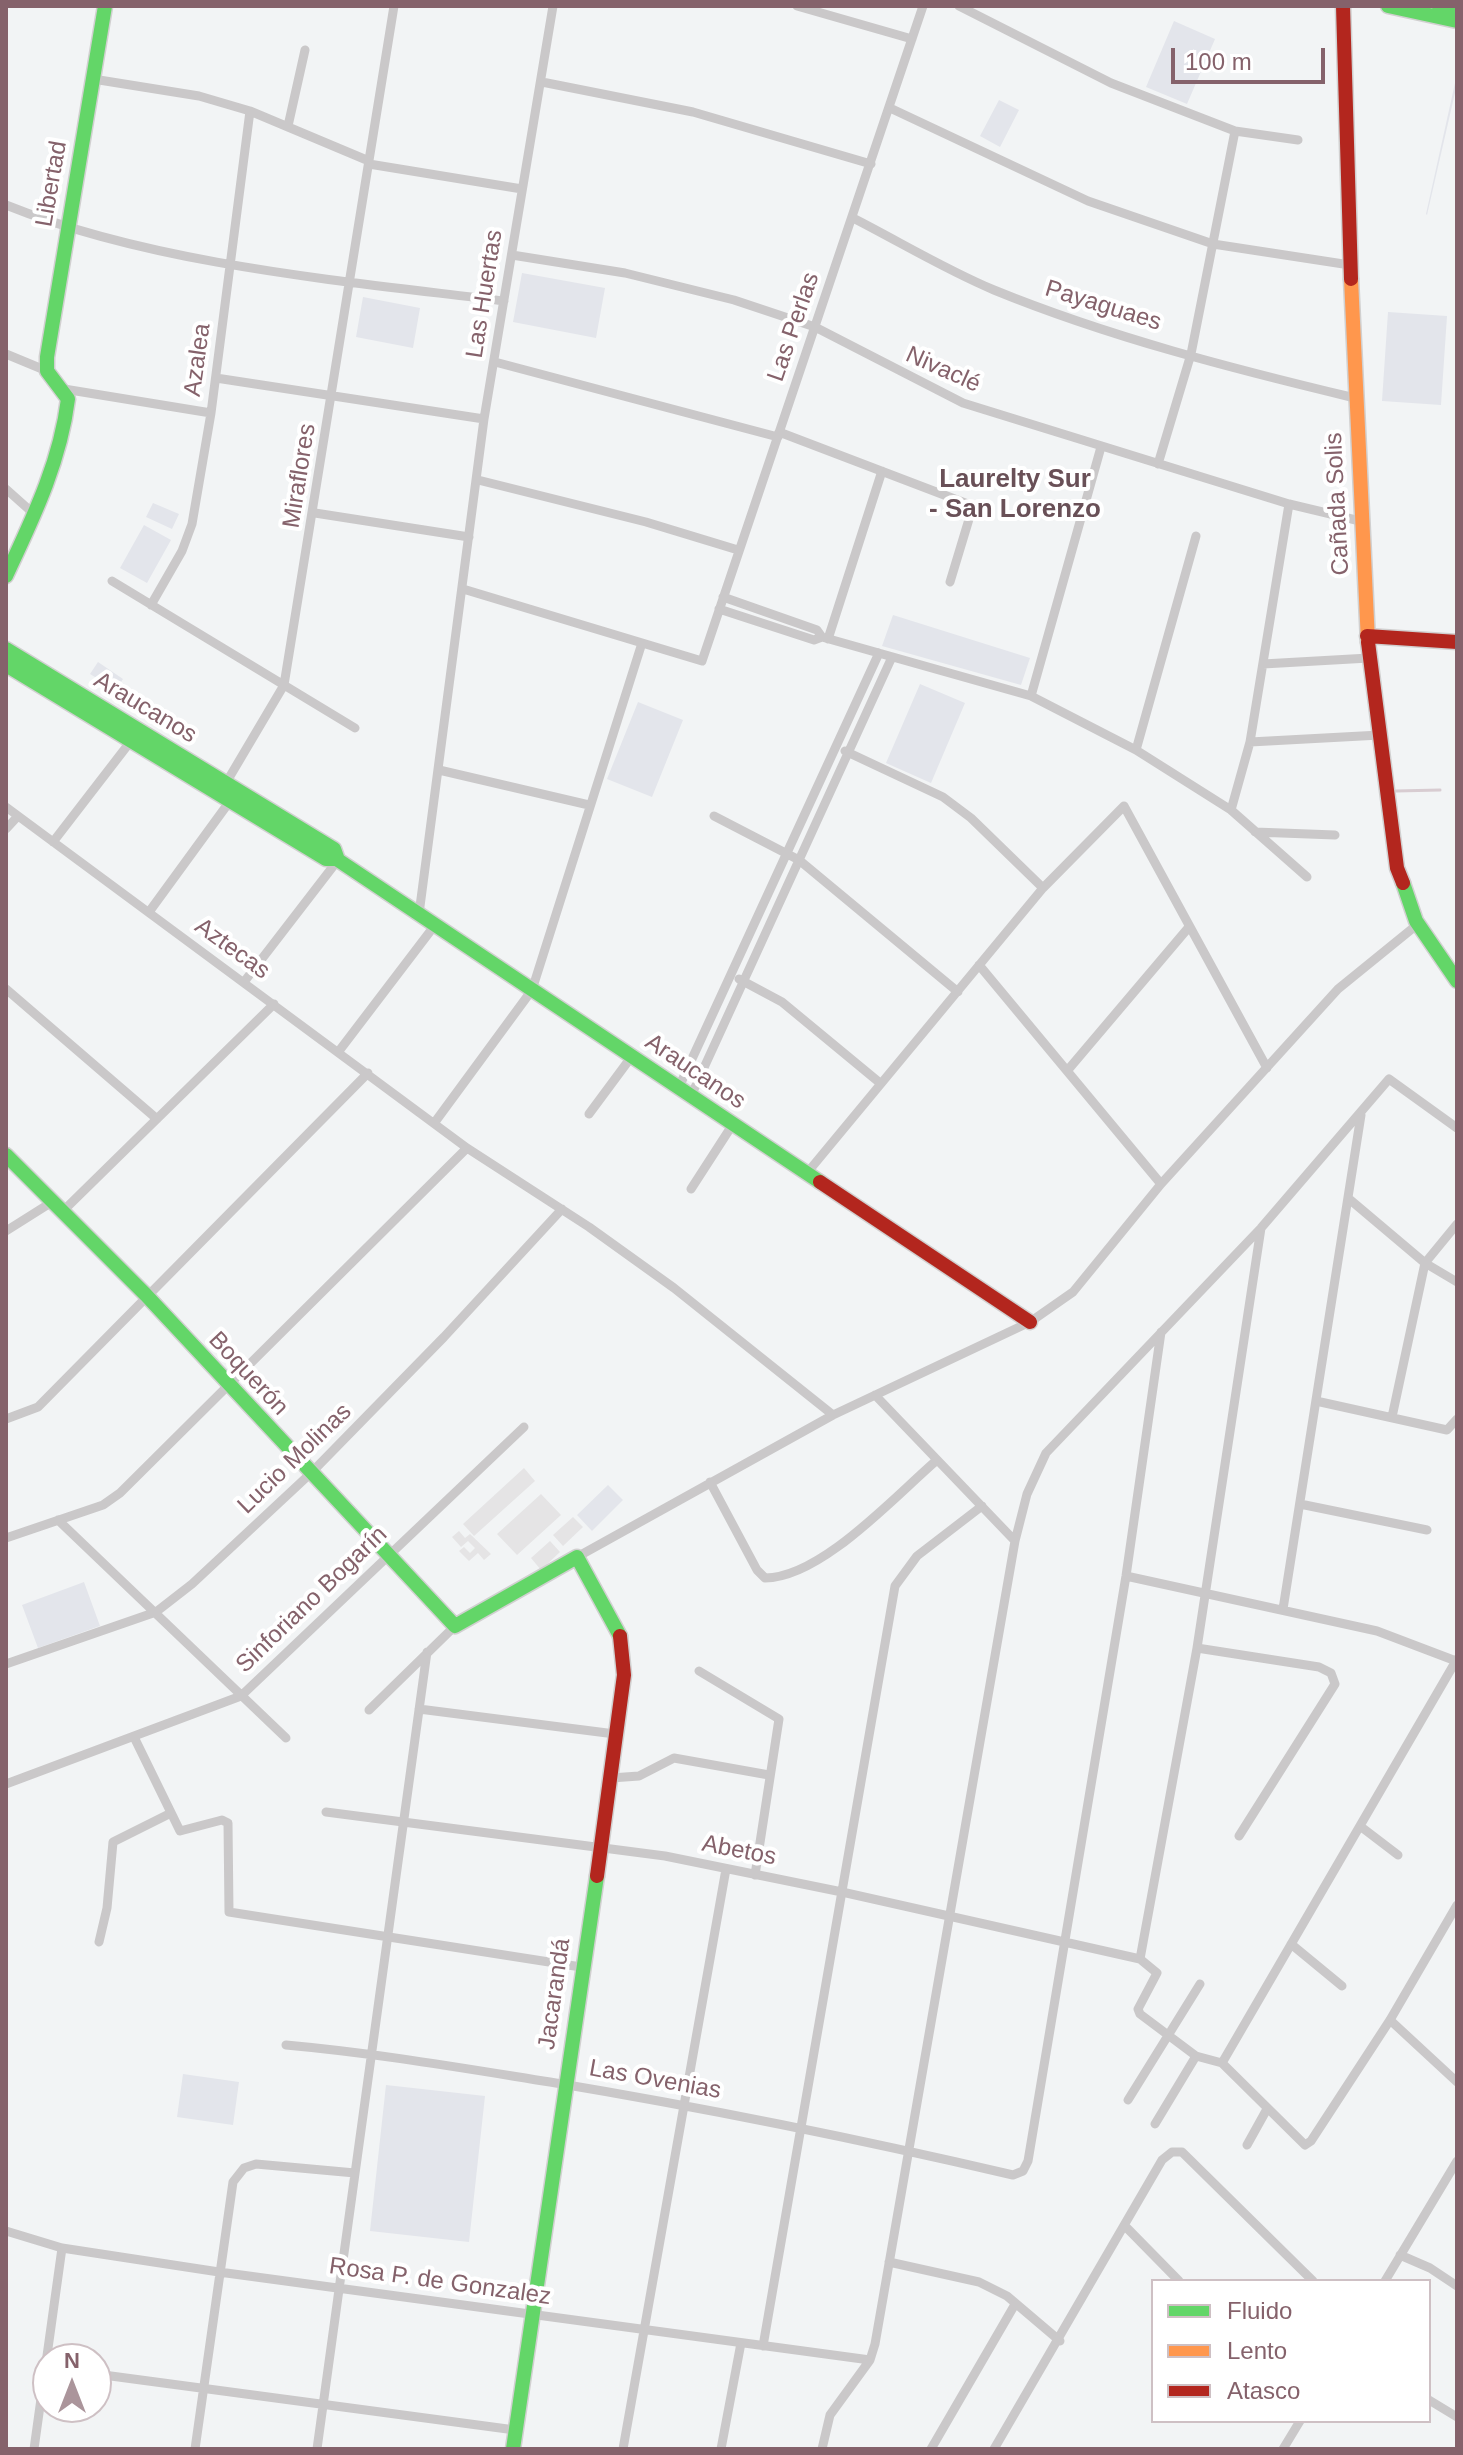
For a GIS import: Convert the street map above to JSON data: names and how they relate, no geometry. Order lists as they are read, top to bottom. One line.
{"streets":{"street":["Libertad","Las Huertas","Payaguaes","Las Perlas","Azalea","Nivaclé","Miraflores","Cañada Solis","Araucanos","Aztecas","Boquerón","Lucio Molinas","Sinforiano Bogarín","Abetos","Jacarandá","Las Ovenias","Rosa P. de Gonzalez"]},"crossings":[["Las Huertas","Nivaclé"],["Las Huertas","Araucanos"],["Payaguaes","Las Perlas"],["Payaguaes","Cañada Solis"],["Las Perlas","Nivaclé"],["Nivaclé","Cañada Solis"],["Miraflores","Araucanos"],["Aztecas","Lucio Molinas"],["Boquerón","Lucio Molinas"],["Boquerón","Sinforiano Bogarín"],["Abetos","Jacarandá"],["Abetos","Las Ovenias"],["Jacarandá","Las Ovenias"],["Jacarandá","Rosa P. de Gonzalez"]],"districts":["Laurelty Sur - San Lorenzo"],"legend":["Fluido","Lento","Atasco"],"scale_bar":"100 m","north":"top"}
